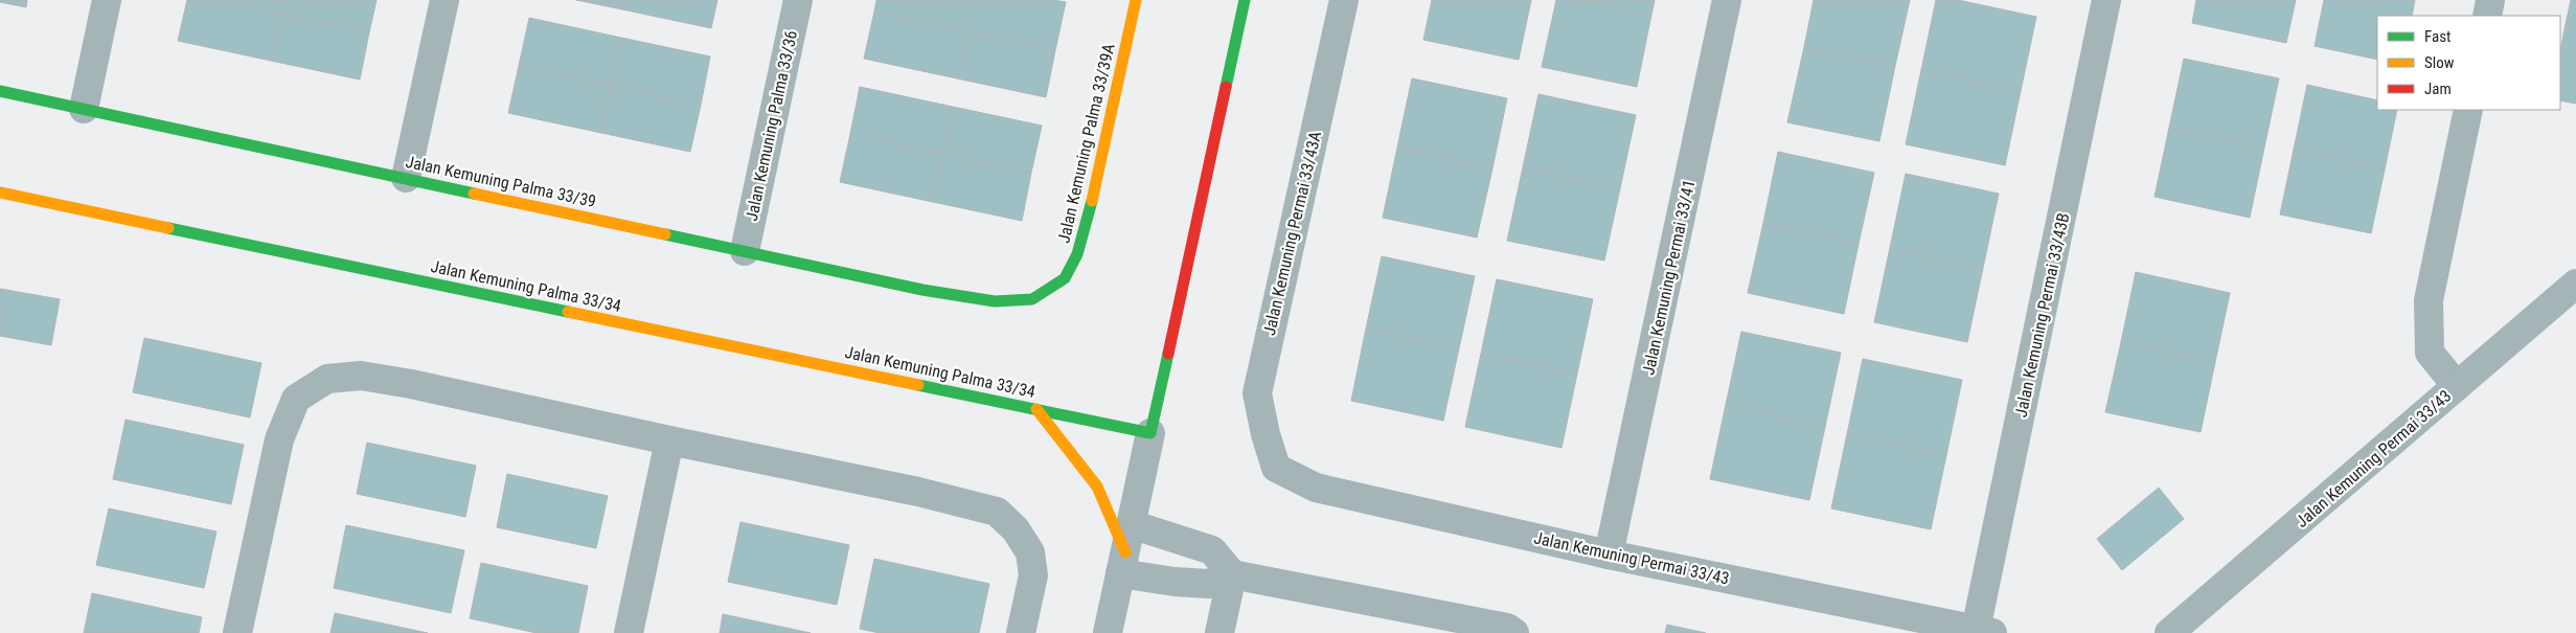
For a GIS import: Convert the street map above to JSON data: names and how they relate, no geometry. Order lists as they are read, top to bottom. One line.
{"streets":{"main road":["Jalan Kemuning Palma 33/39A","Jalan Kemuning Palma 33/39","Jalan Kemuning Palma 33/34"],"street":["Jalan Kemuning Palma 33/36","Jalan Kemuning Permai 33/43A","Jalan Kemuning Permai 33/41","Jalan Kemuning Permai 33/43B","Jalan Kemuning Permai 33/43"]},"crossings":[["Jalan Kemuning Palma 33/36","Jalan Kemuning Palma 33/39"],["Jalan Kemuning Palma 33/39A","Jalan Kemuning Palma 33/39"],["Jalan Kemuning Permai 33/43A","Jalan Kemuning Permai 33/43"],["Jalan Kemuning Permai 33/41","Jalan Kemuning Permai 33/43"],["Jalan Kemuning Permai 33/43B","Jalan Kemuning Permai 33/43"]],"legend":["Fast","Slow","Jam"]}
